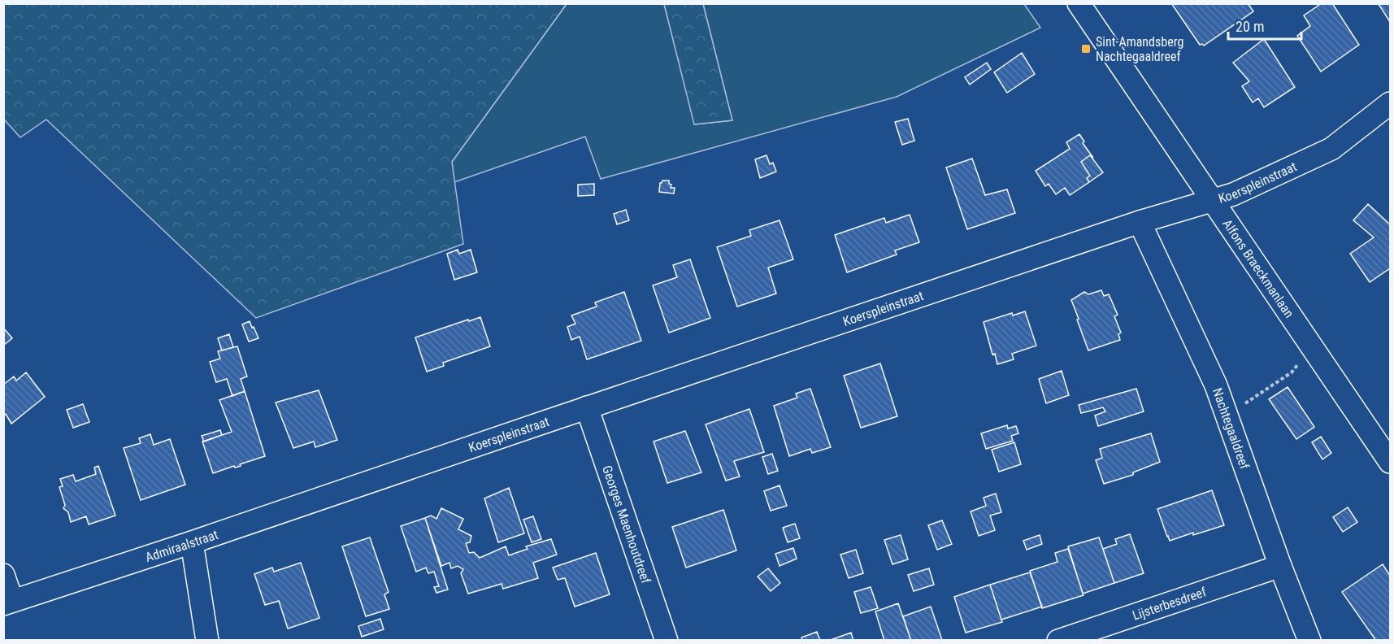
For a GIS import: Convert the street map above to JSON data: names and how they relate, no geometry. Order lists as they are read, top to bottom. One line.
{"streets":{"street":["Koerspleinstraat","Alfons Braeckmanlaan","Nachtegaaldreef","Georges Maenhoutdreef","Admiraalstraat","Lijsterbesdreef"]},"crossings":[["Koerspleinstraat","Alfons Braeckmanlaan"],["Koerspleinstraat","Nachtegaaldreef"],["Koerspleinstraat","Georges Maenhoutdreef"],["Koerspleinstraat","Admiraalstraat"],["Nachtegaaldreef","Lijsterbesdreef"]],"places":{"transit":["Sint-Amandsberg Nachtegaaldreef"]},"scale_bar":"20 m"}
